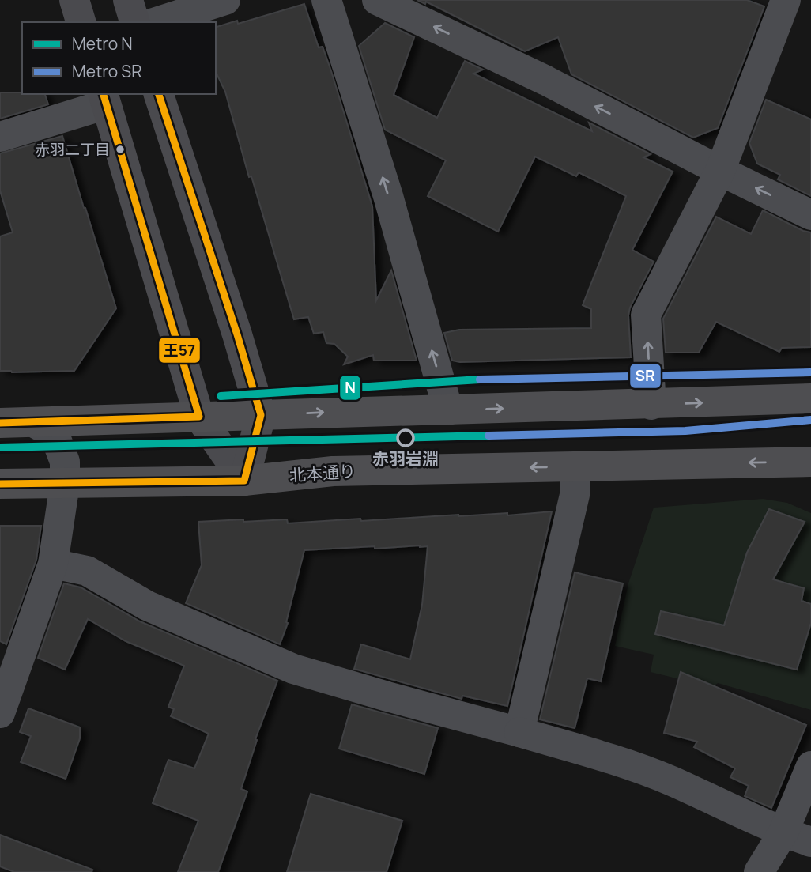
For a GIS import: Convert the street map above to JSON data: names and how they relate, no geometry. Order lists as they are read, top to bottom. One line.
{"streets":{"highway":["北本通り"]},"places":["赤羽二丁目","赤羽岩淵"],"lines":["transit line 王57","metro line SR","metro line N"],"legend":["Metro N","Metro SR"]}
